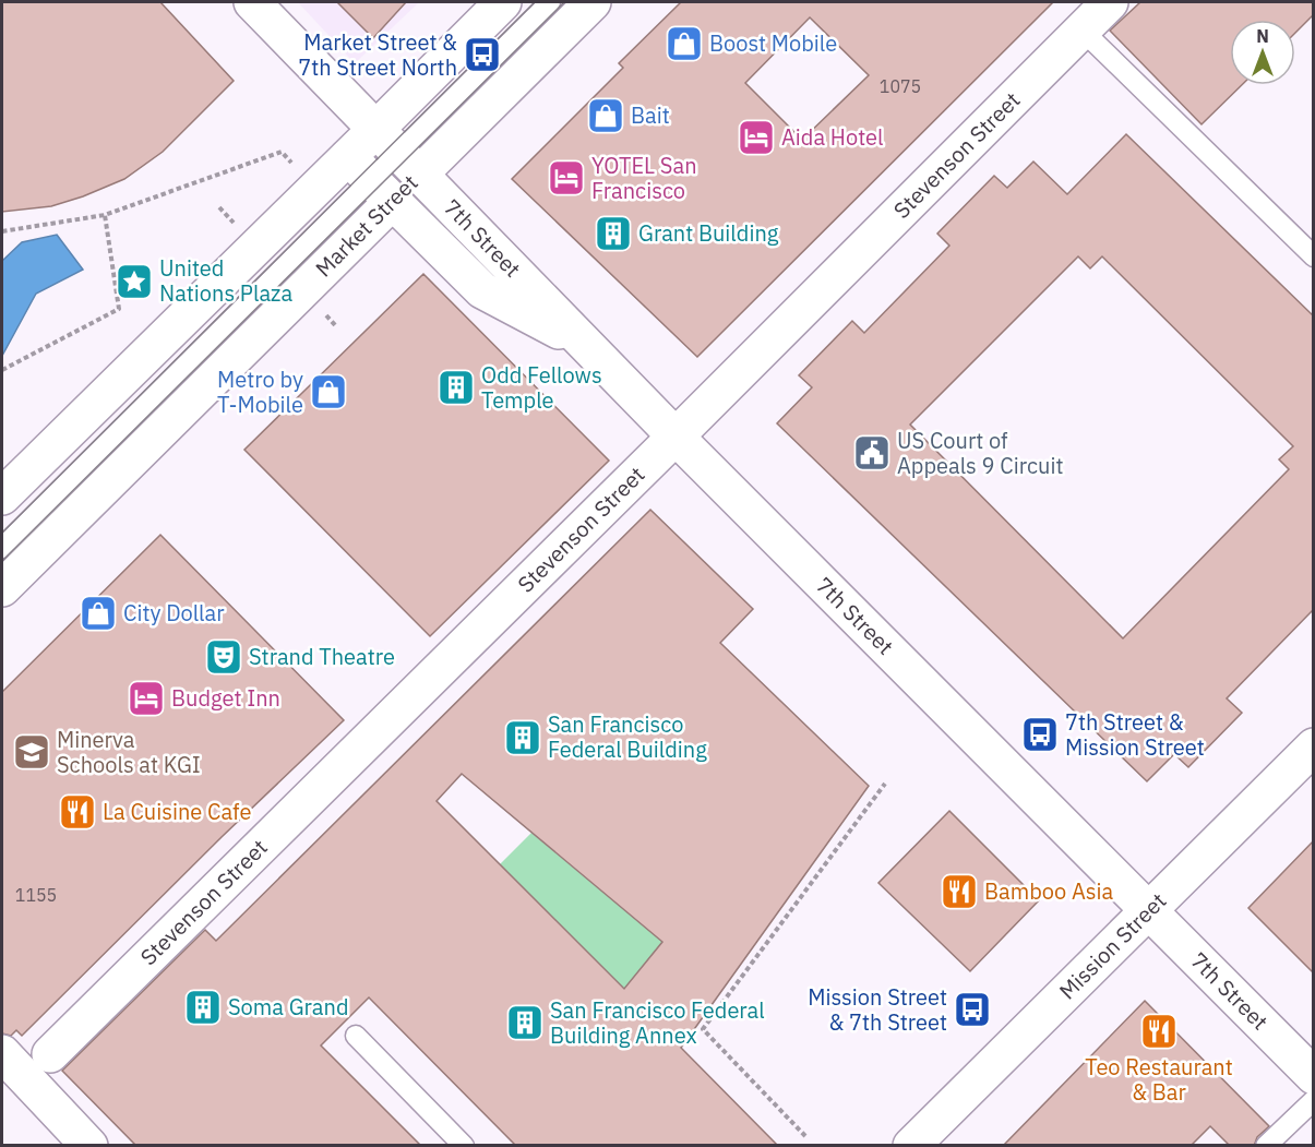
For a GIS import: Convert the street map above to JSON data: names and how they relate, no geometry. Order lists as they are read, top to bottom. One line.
{"streets":{"main road":["Stevenson Street","Market Street","7th Street","Mission Street"]},"crossings":[["Stevenson Street","7th Street"],["Market Street","7th Street"],["7th Street","Mission Street"]],"places":{"shop":["Boost Mobile","Bait","Metro by T-Mobile","City Dollar"],"bus stop":["Market Street & 7th Street North","7th Street & Mission Street","Mission Street & 7th Street"],"hotel":["Aida Hotel","YOTEL San Francisco","Budget Inn"],"building":["Grant Building","Odd Fellows Temple","San Francisco Federal Building","Soma Grand","San Francisco Federal Building Annex"],"place":["United Nations Plaza"],"public building":["US Court of Appeals 9 Circuit"],"theatre":["Strand Theatre"],"school or university":["Minerva Schools at KGI"],"restaurant":["La Cuisine Cafe","Bamboo Asia","Teo Restaurant & Bar"]},"house_numbers":["1075","1155"],"north":"top"}
